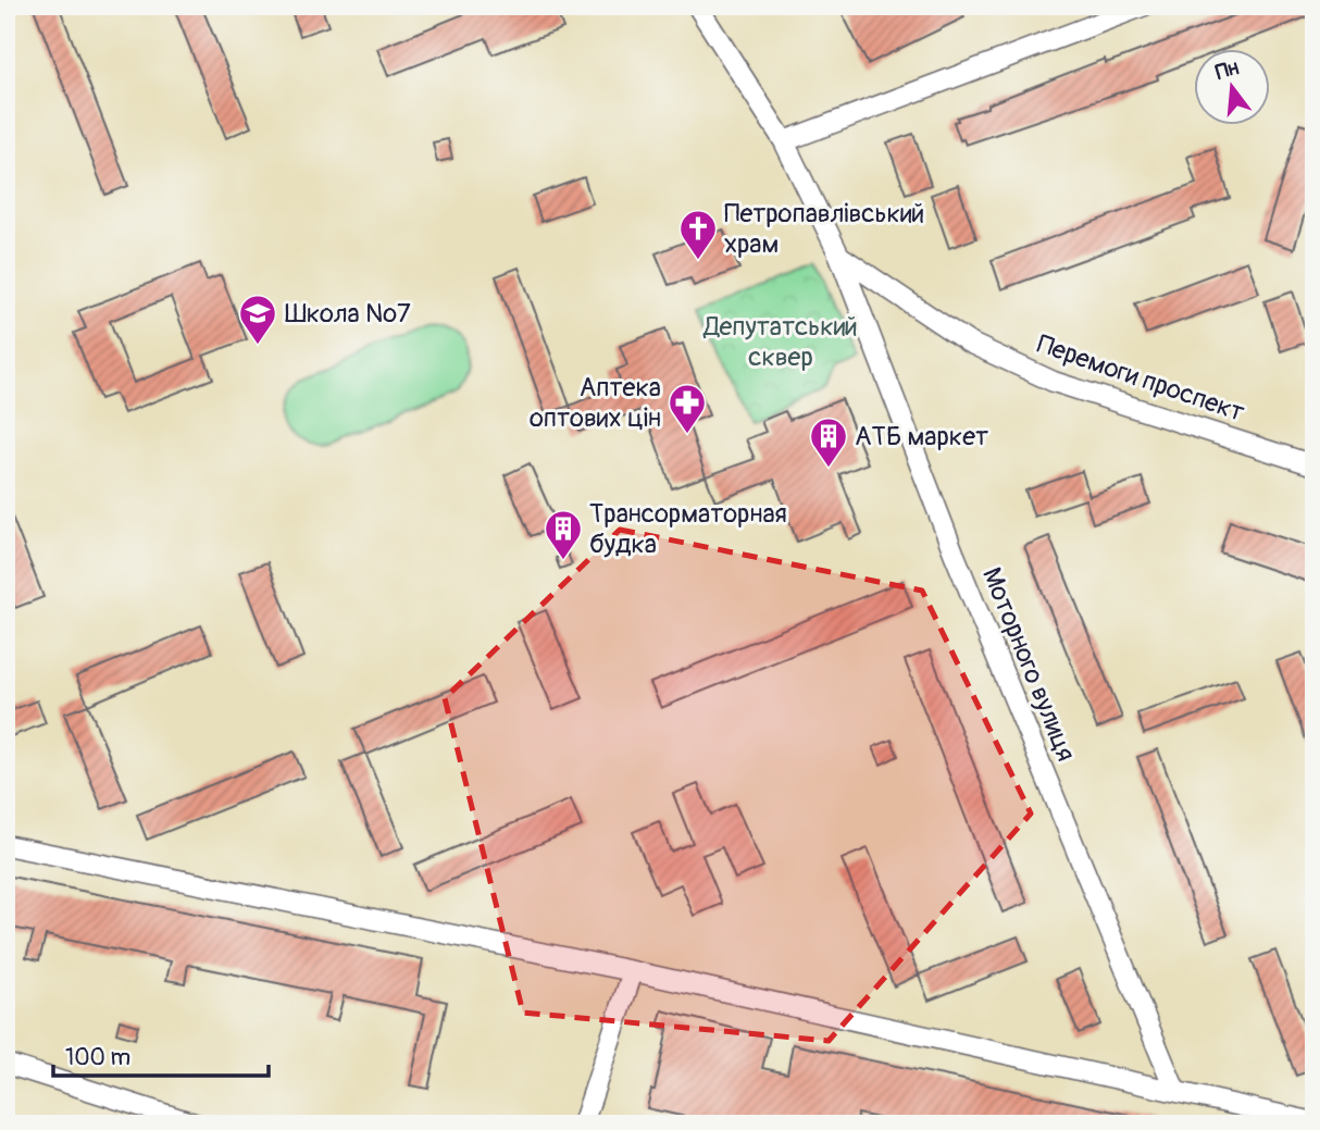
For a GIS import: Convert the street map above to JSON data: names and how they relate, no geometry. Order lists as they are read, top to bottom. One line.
{"streets":{"street":["Перемоги проспект","Моторного вулиця"]},"crossings":[["Перемоги проспект","Моторного вулиця"]],"parks":["Депутатський сквер"],"places":{"church":["Петропавлівський храм"],"school or university":["Школа №7"],"pharmacy":["Аптека оптових цін"],"building":["АТБ маркет","Трансорматорная будка"]},"scale_bar":"100 m","north":"top"}
